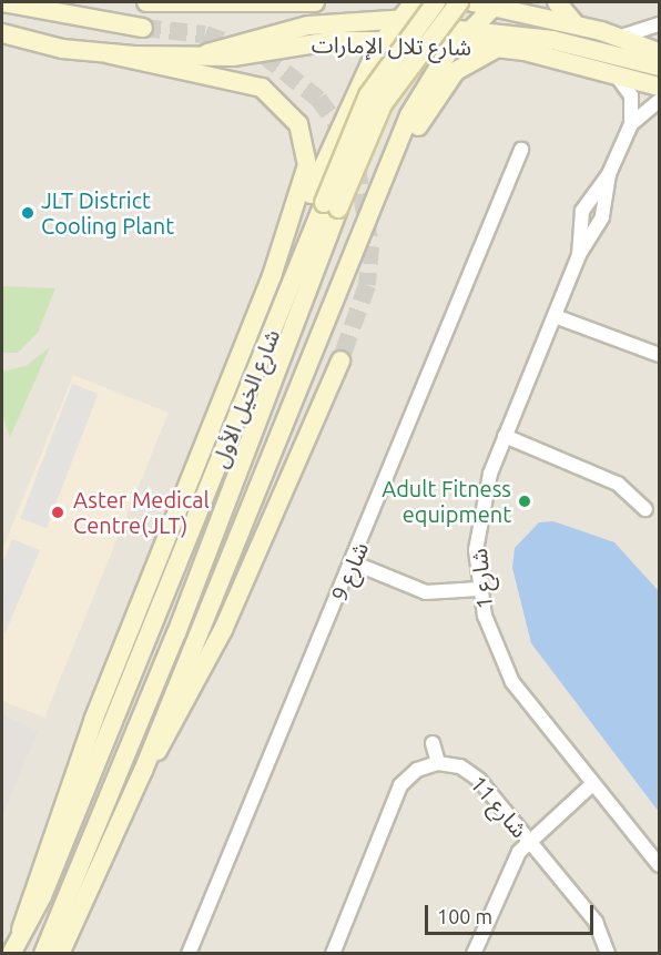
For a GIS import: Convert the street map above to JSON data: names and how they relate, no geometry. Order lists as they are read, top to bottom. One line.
{"streets":{"main road":["شارع تلال الإمارات","شارع الخيل الأول"],"street":["شارع 9","شارع 1","شارع 11"]},"places":["JLT District Cooling Plant","Adult Fitness equipment","Aster Medical Centre(JLT)"],"scale_bar":"100 m"}
